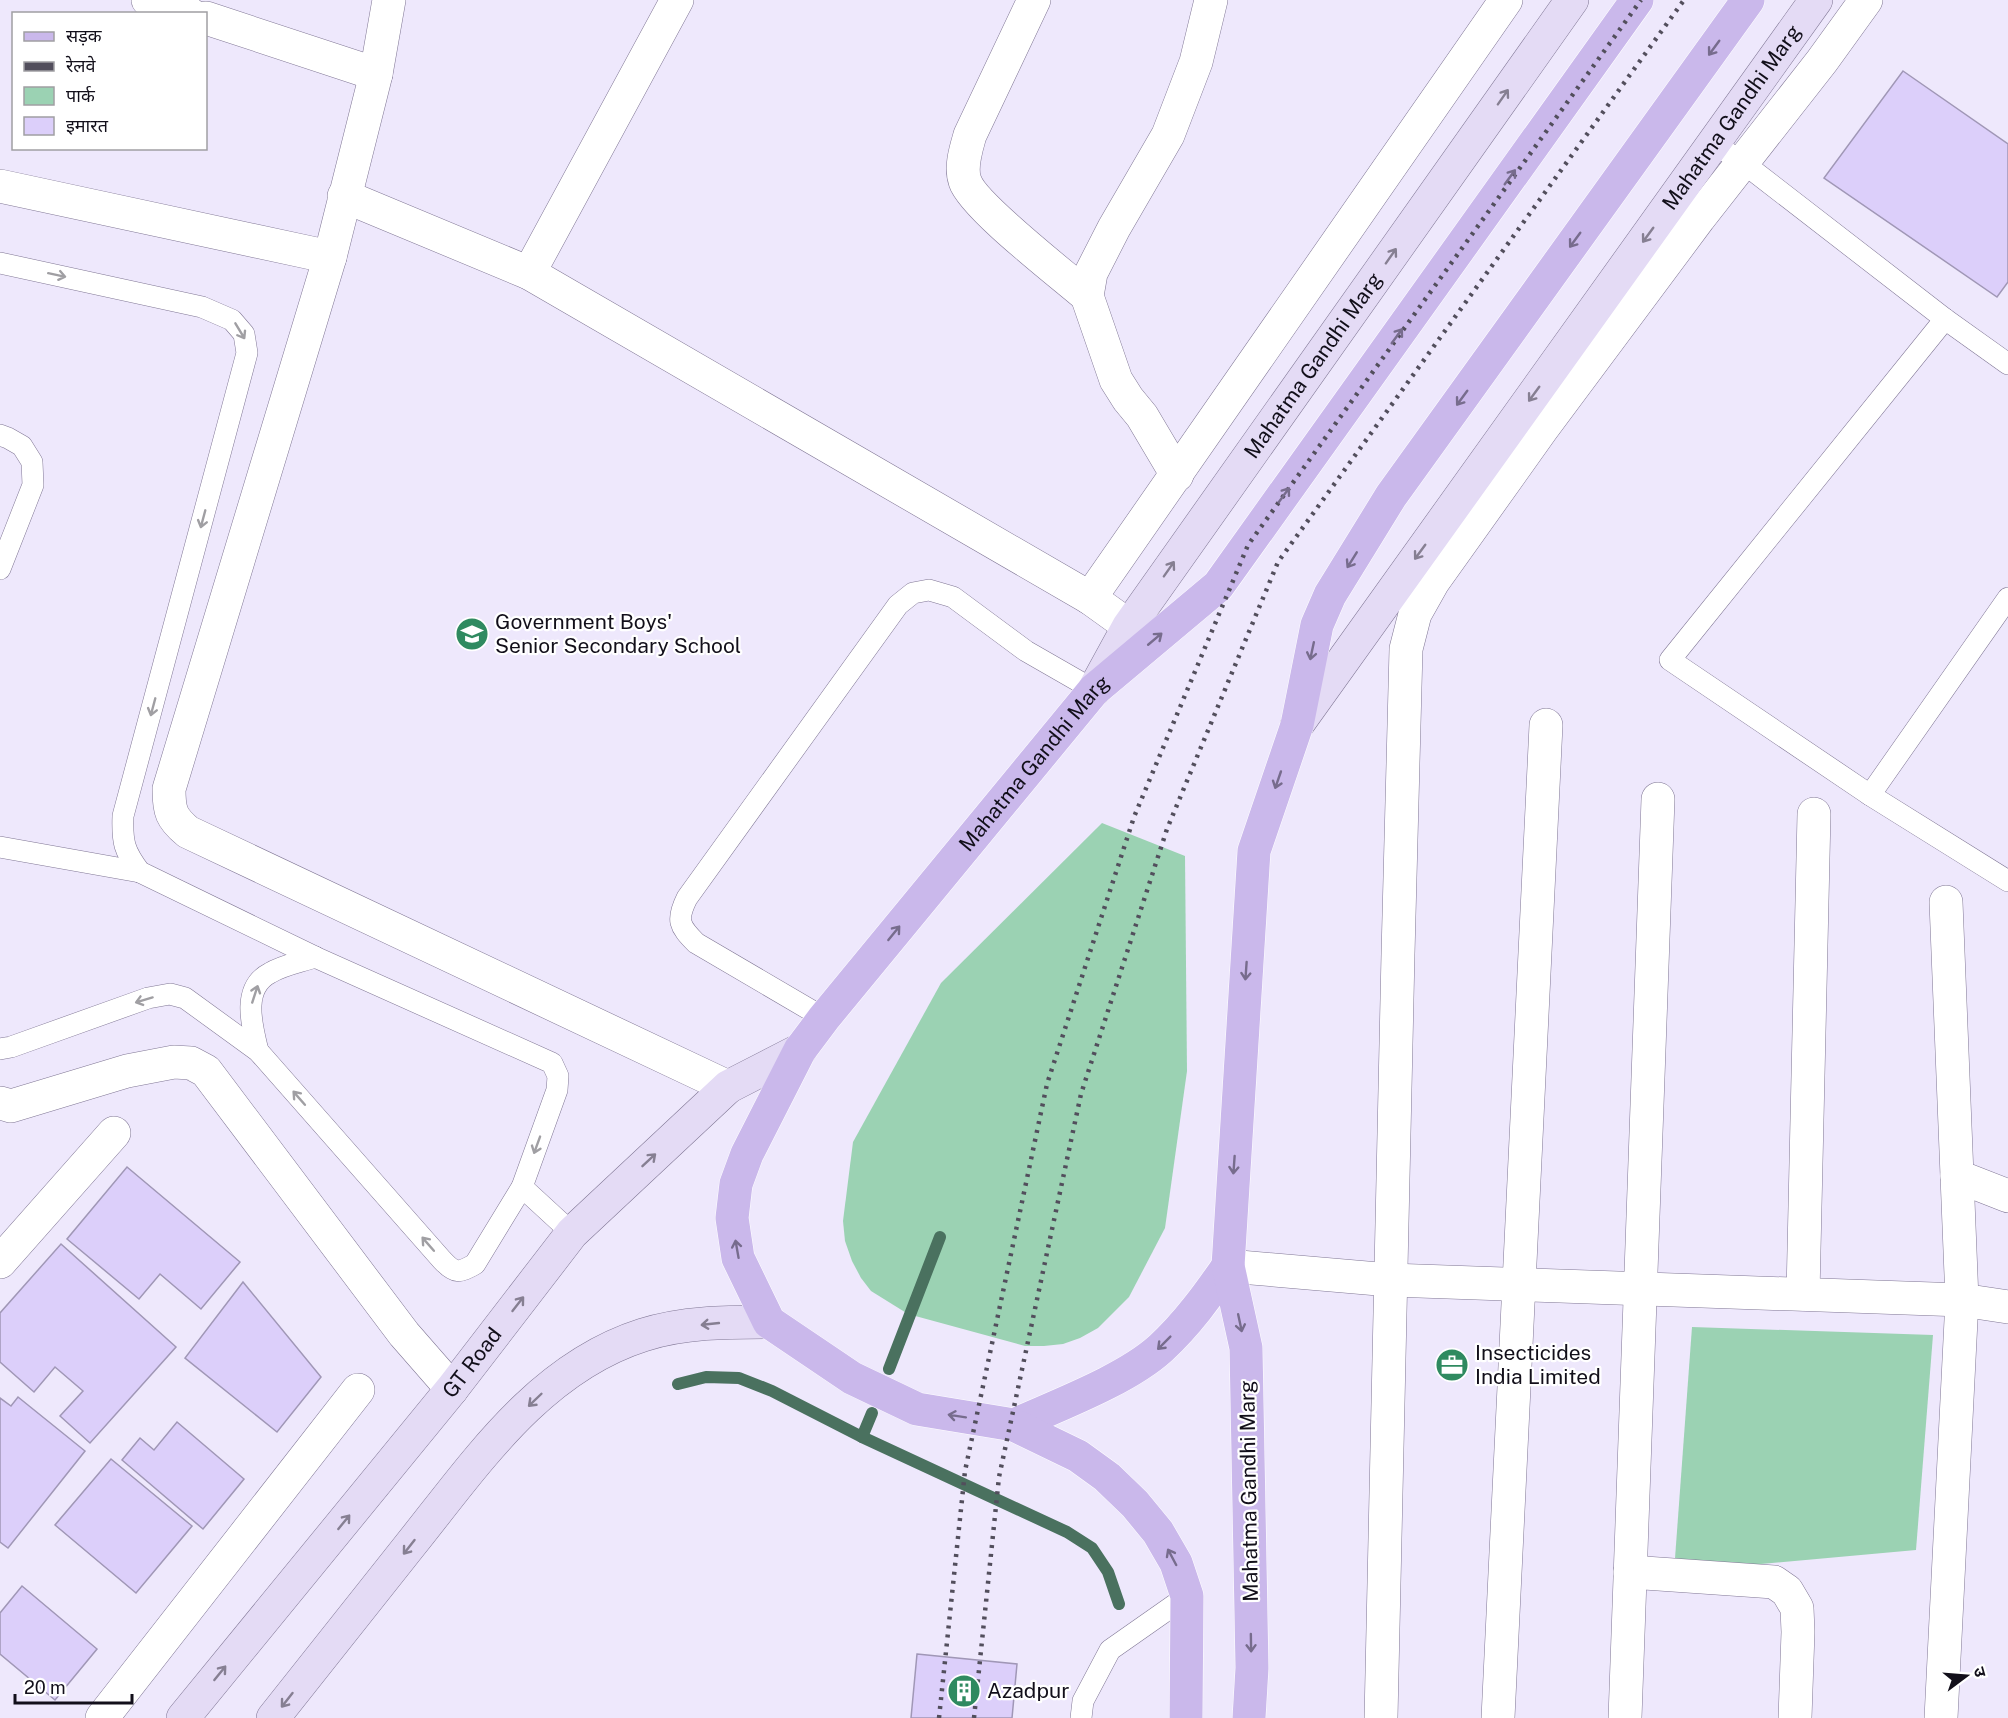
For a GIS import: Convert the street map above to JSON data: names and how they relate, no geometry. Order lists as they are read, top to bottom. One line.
{"streets":{"main road":["Mahatma Gandhi Marg","GT Road"]},"crossings":[["Mahatma Gandhi Marg","GT Road"]],"places":{"school or university":["Government Boys' Senior Secondary School"],"office":["Insecticides India Limited"],"building":["Azadpur"]},"legend":["सड़क","रेलवे","पार्क","इमारत"],"scale_bar":"20 m","north":"right"}
